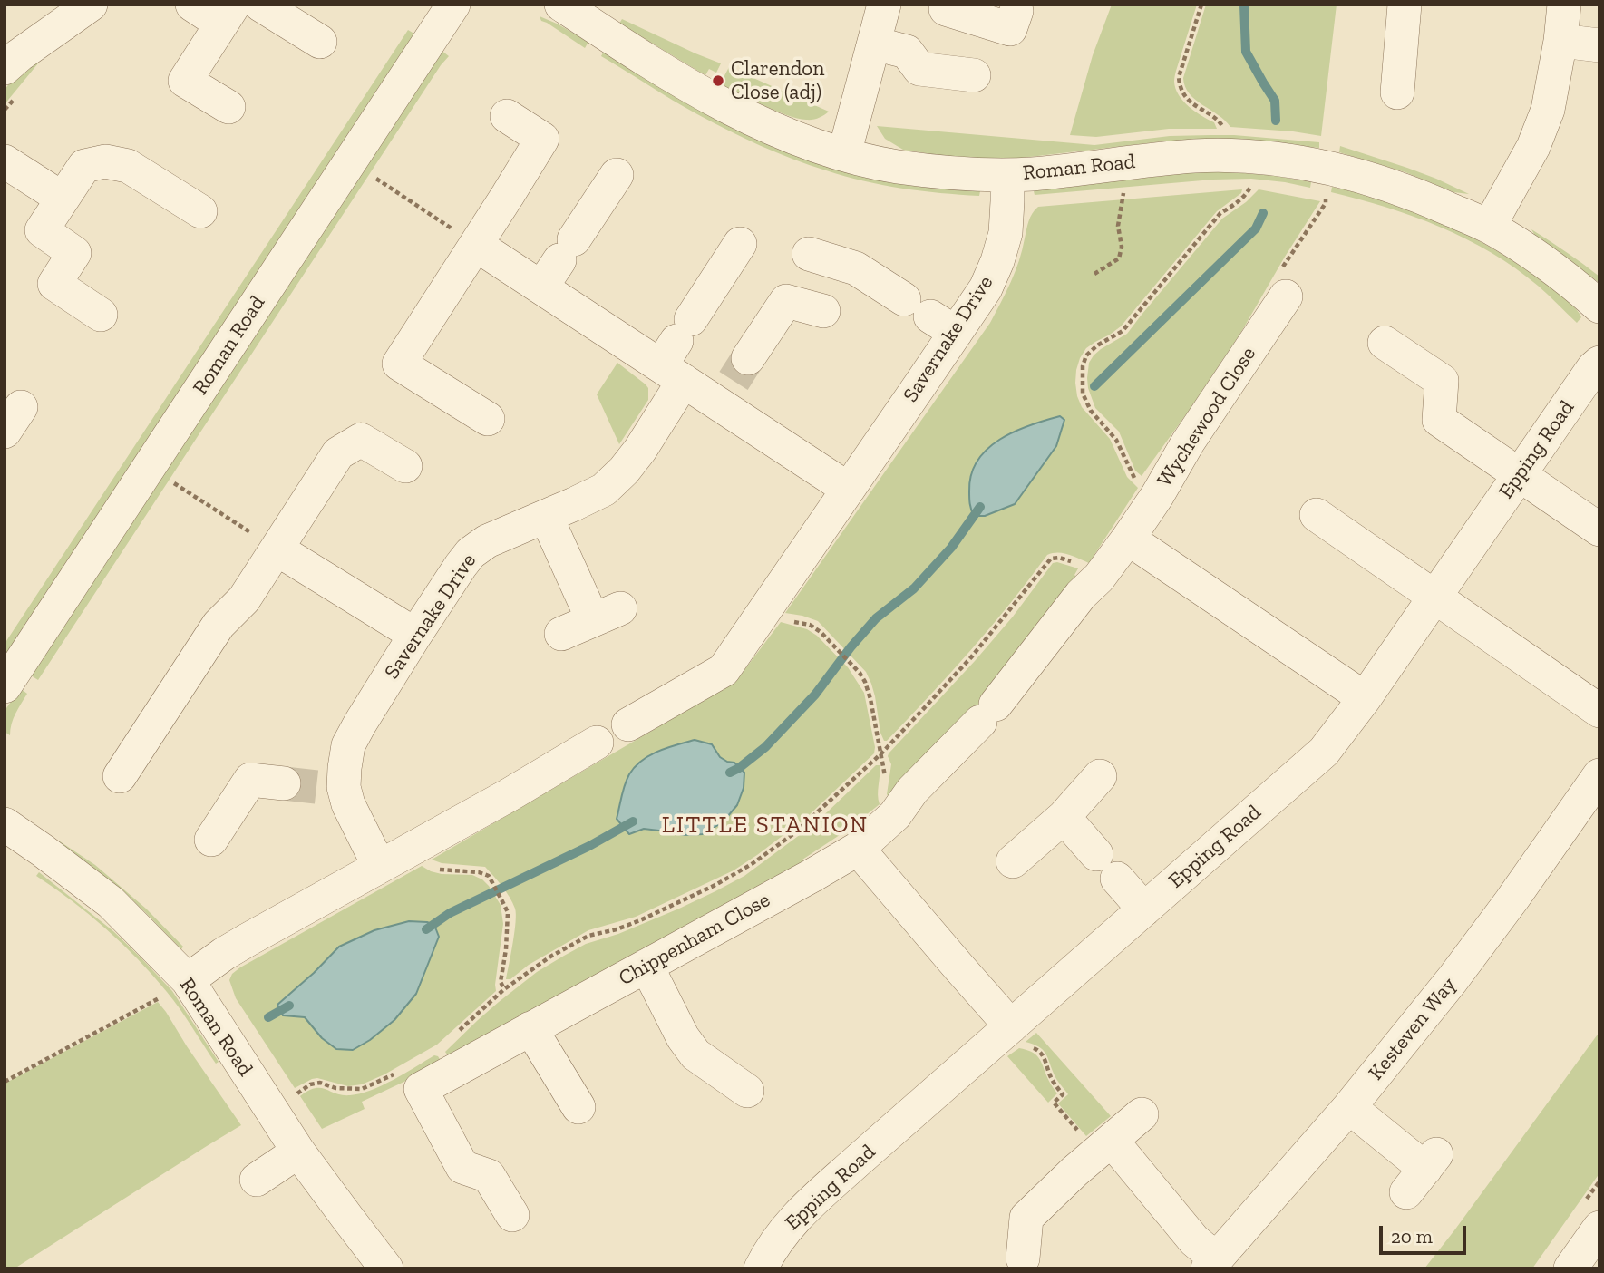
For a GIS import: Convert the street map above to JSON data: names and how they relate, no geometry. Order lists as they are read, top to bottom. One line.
{"streets":{"street":["Roman Road","Savernake Drive","Wychewood Close","Epping Road","Chippenham Close","Kesteven Way"]},"crossings":[["Roman Road","Savernake Drive"],["Wychewood Close","Chippenham Close"]],"districts":["LITTLE STANION"],"places":["Clarendon Close (adj)"],"scale_bar":"20 m"}
